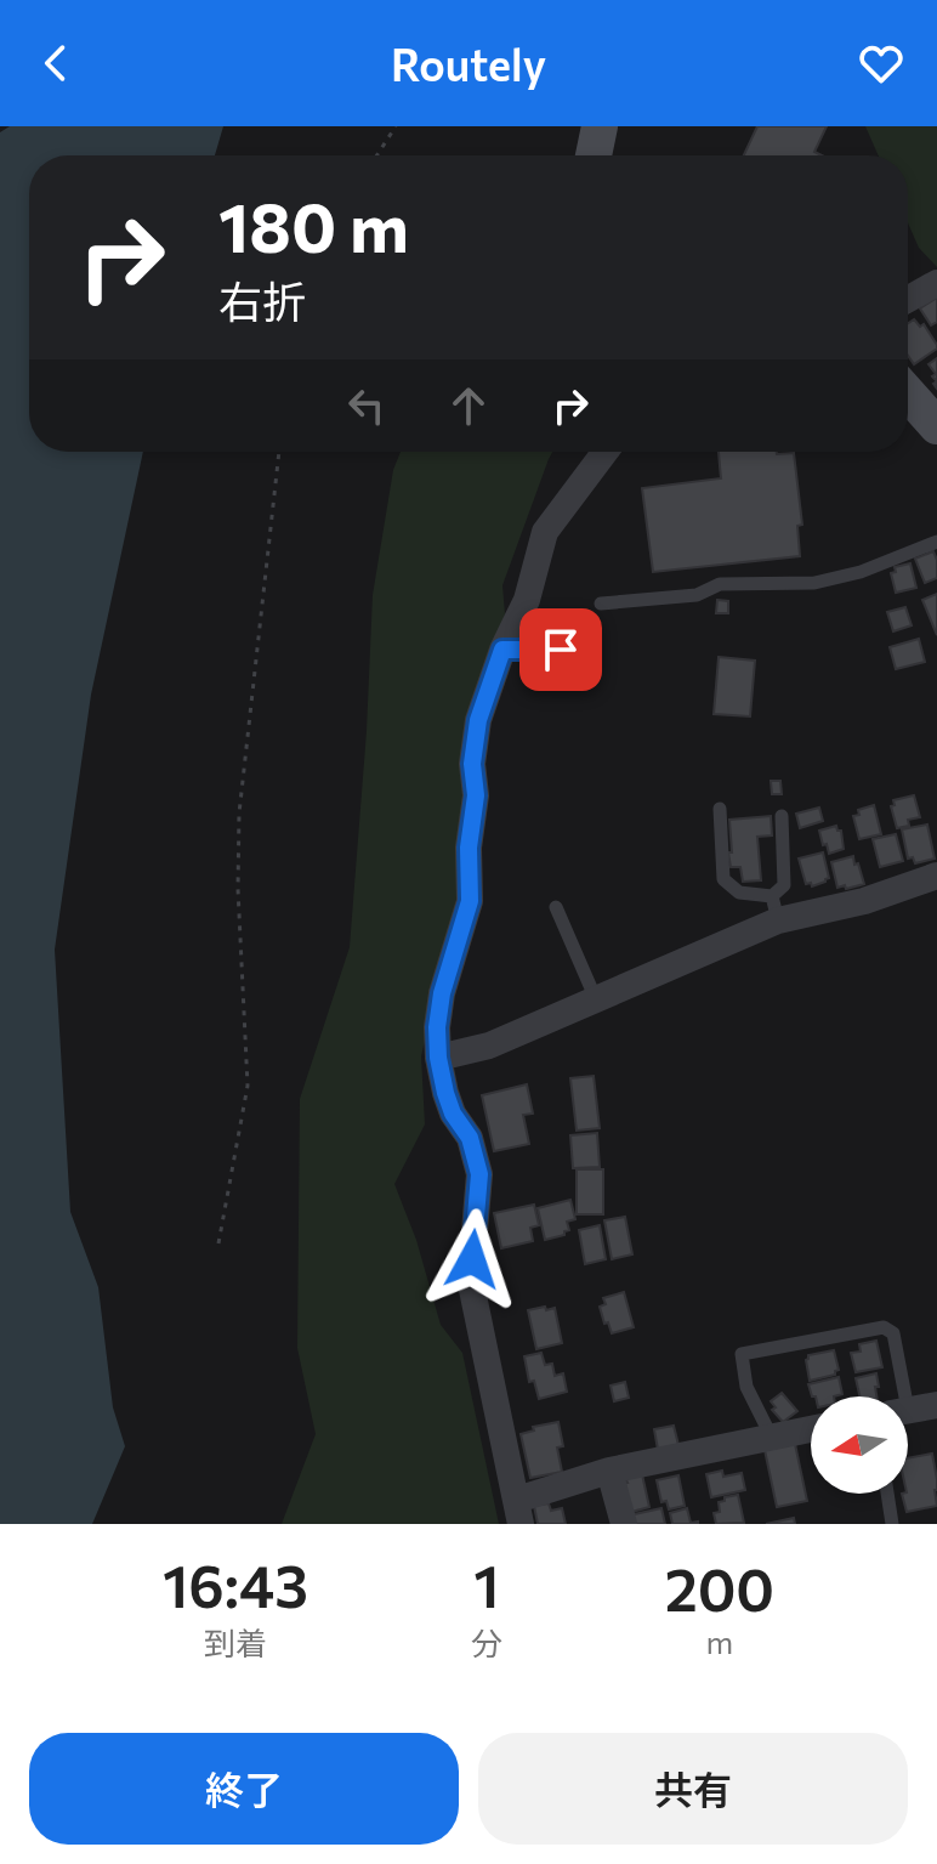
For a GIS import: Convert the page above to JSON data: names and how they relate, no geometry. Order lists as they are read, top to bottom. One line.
{"north":"left","page":{"header":"Routely","turn":["180 m","右折"],"eta":["16:43","到着","1","分","200","m"],"buttons":["終了","共有"]}}
